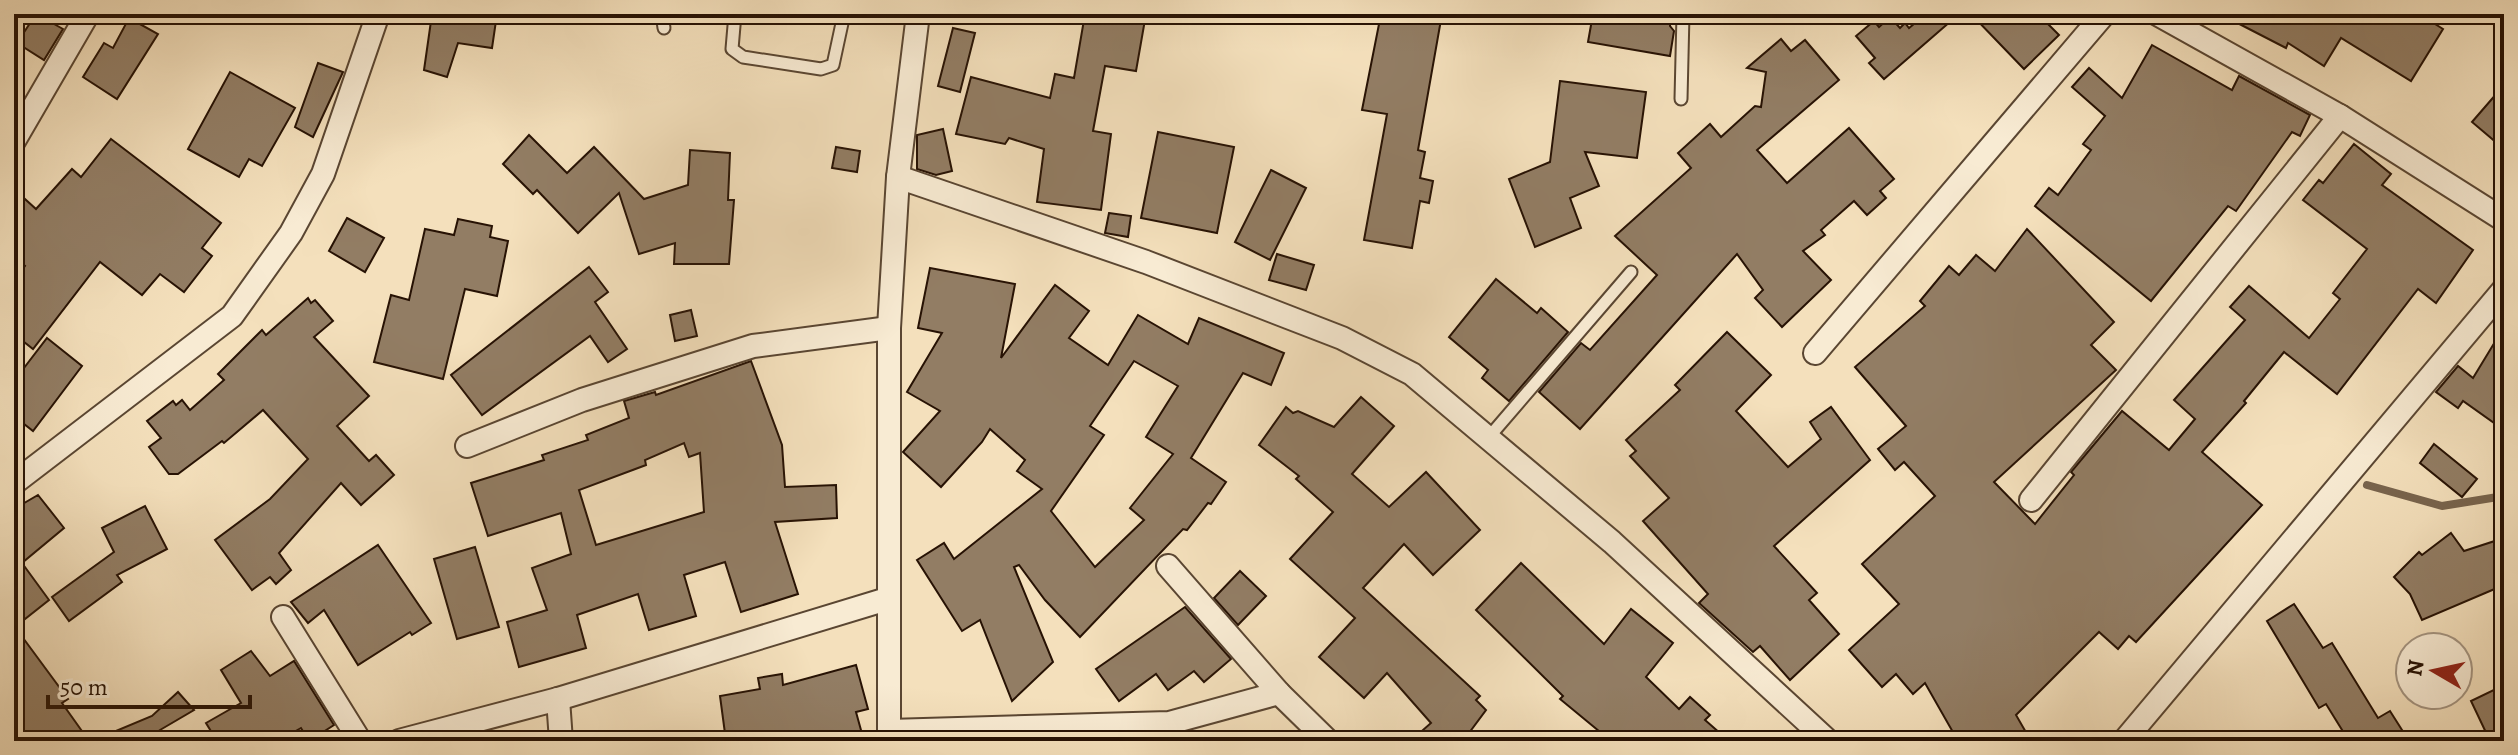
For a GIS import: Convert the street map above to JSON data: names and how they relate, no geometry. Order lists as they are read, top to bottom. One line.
{"scale_bar":"50 m","north":"left"}
